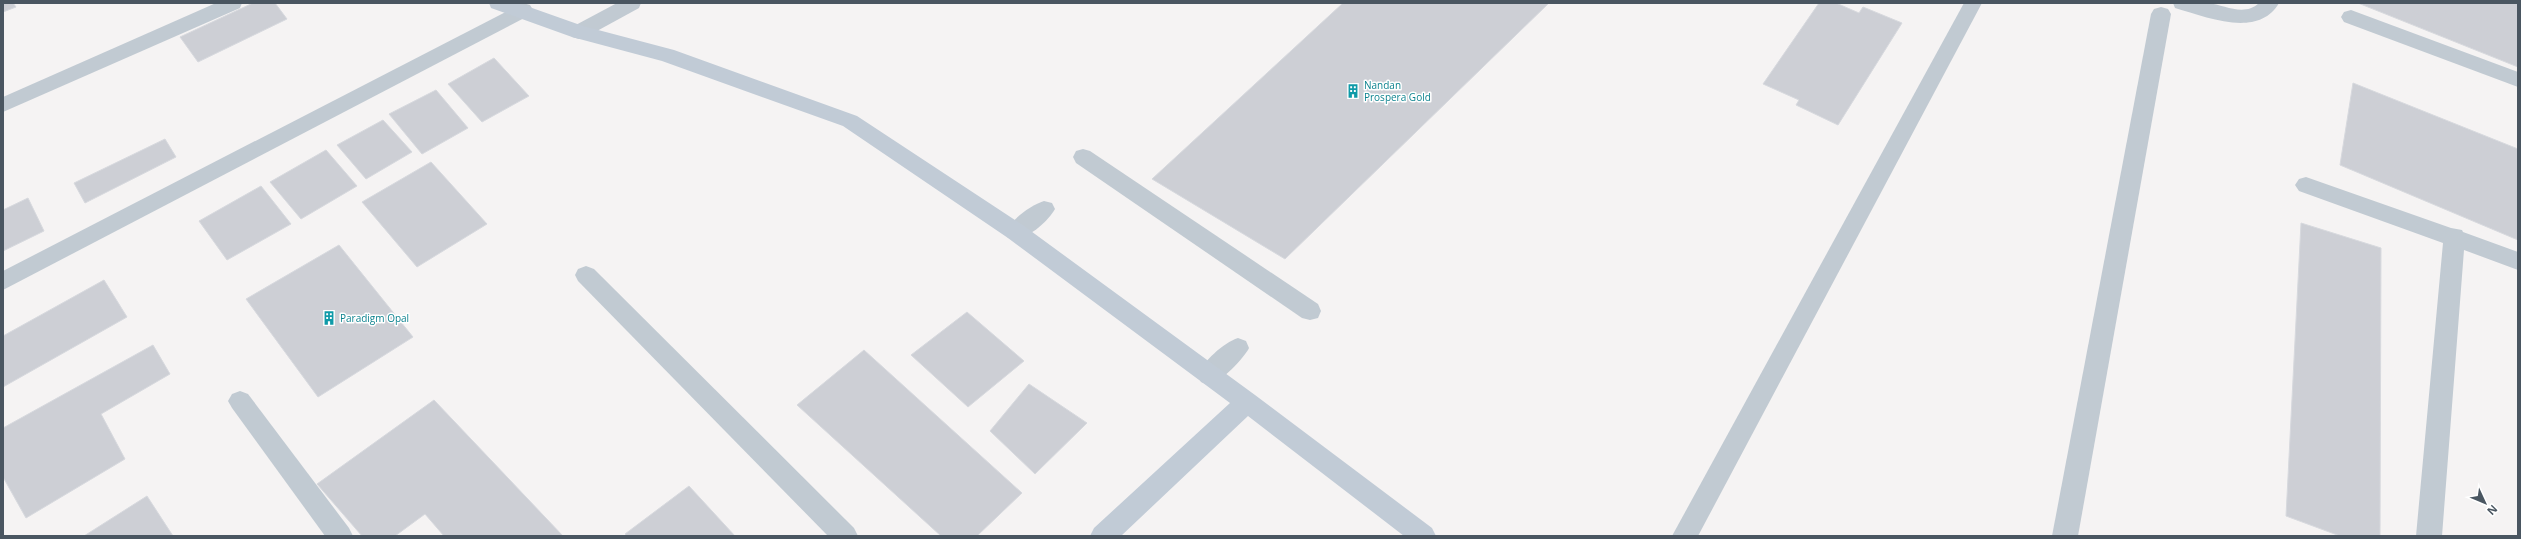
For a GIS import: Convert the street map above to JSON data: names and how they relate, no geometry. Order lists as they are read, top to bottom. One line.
{"places":{"building":["Nandan Prospera Gold","Paradigm Opal"]},"north":"bottom right"}
